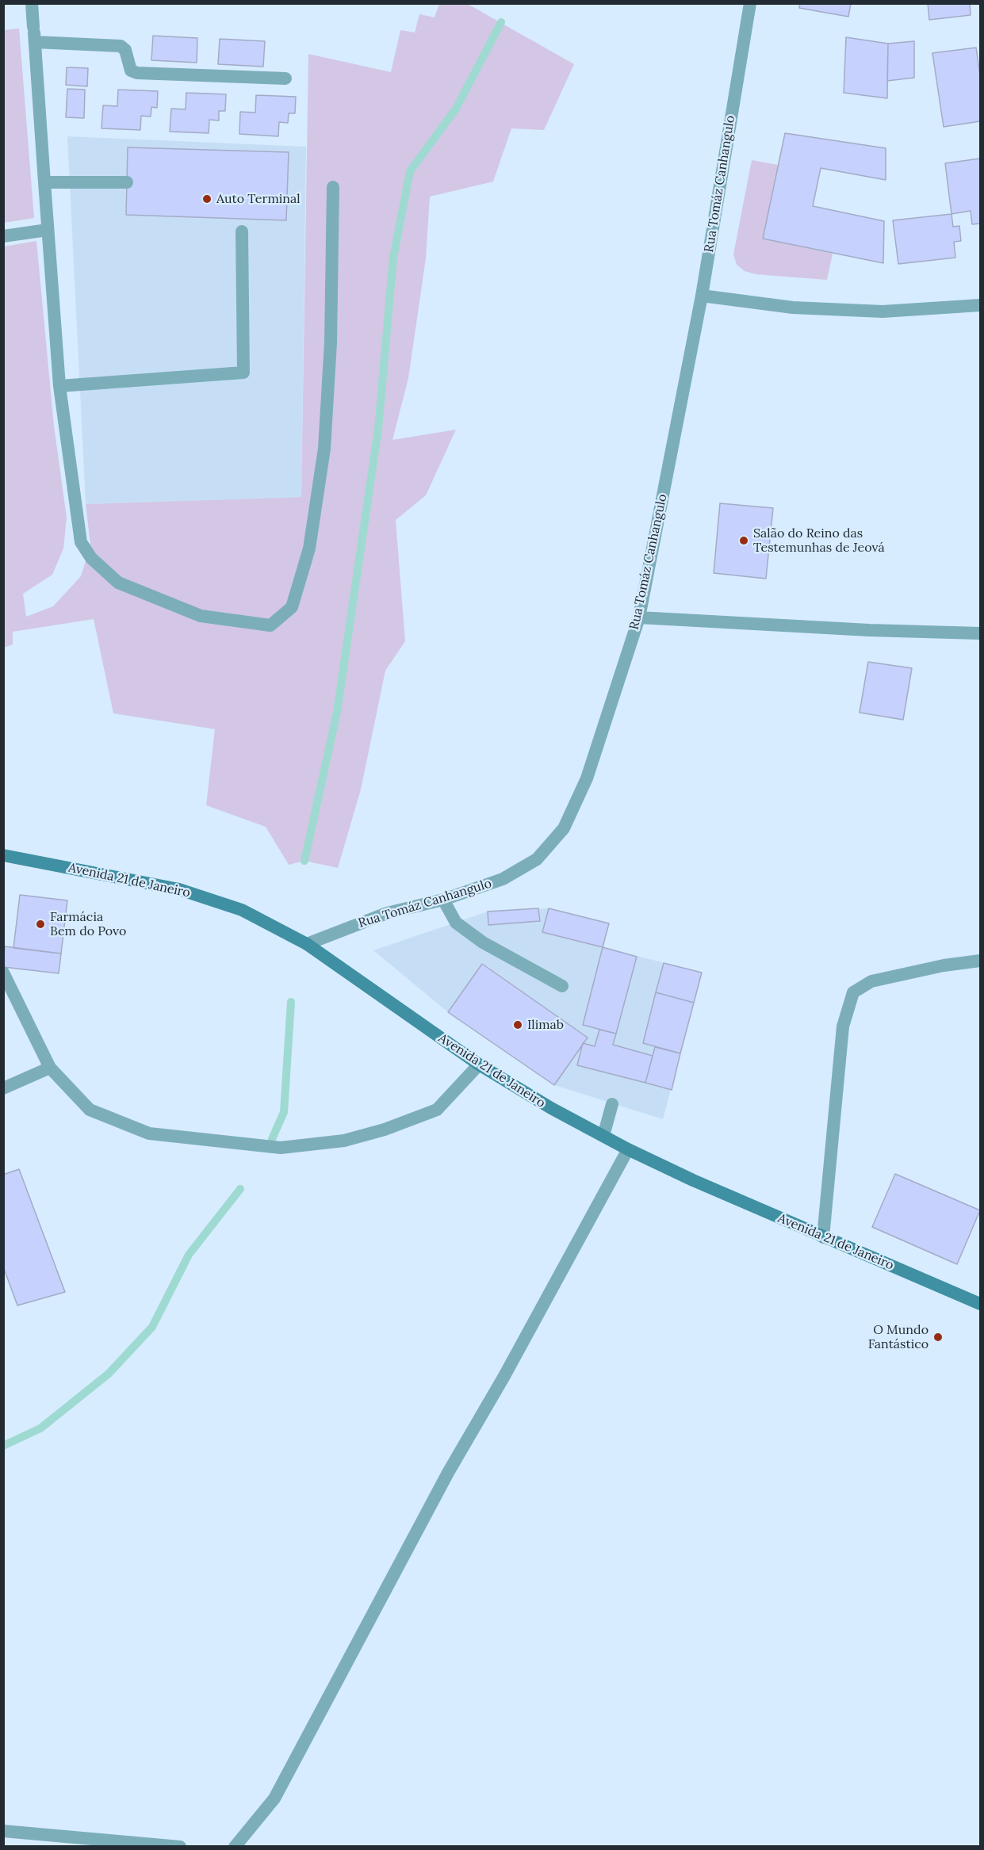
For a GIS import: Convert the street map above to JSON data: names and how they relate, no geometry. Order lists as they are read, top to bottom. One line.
{"streets":{"main road":["Avenida 21 de Janeiro"],"street":["Rua Tomáz Canhangulo"]},"crossings":[["Rua Tomáz Canhangulo","Avenida 21 de Janeiro"]],"places":["Auto Terminal","Salão do Reino das Testemunhas de Jeová","Farmácia Bem do Povo","Ilimab","O Mundo Fantástico"]}
